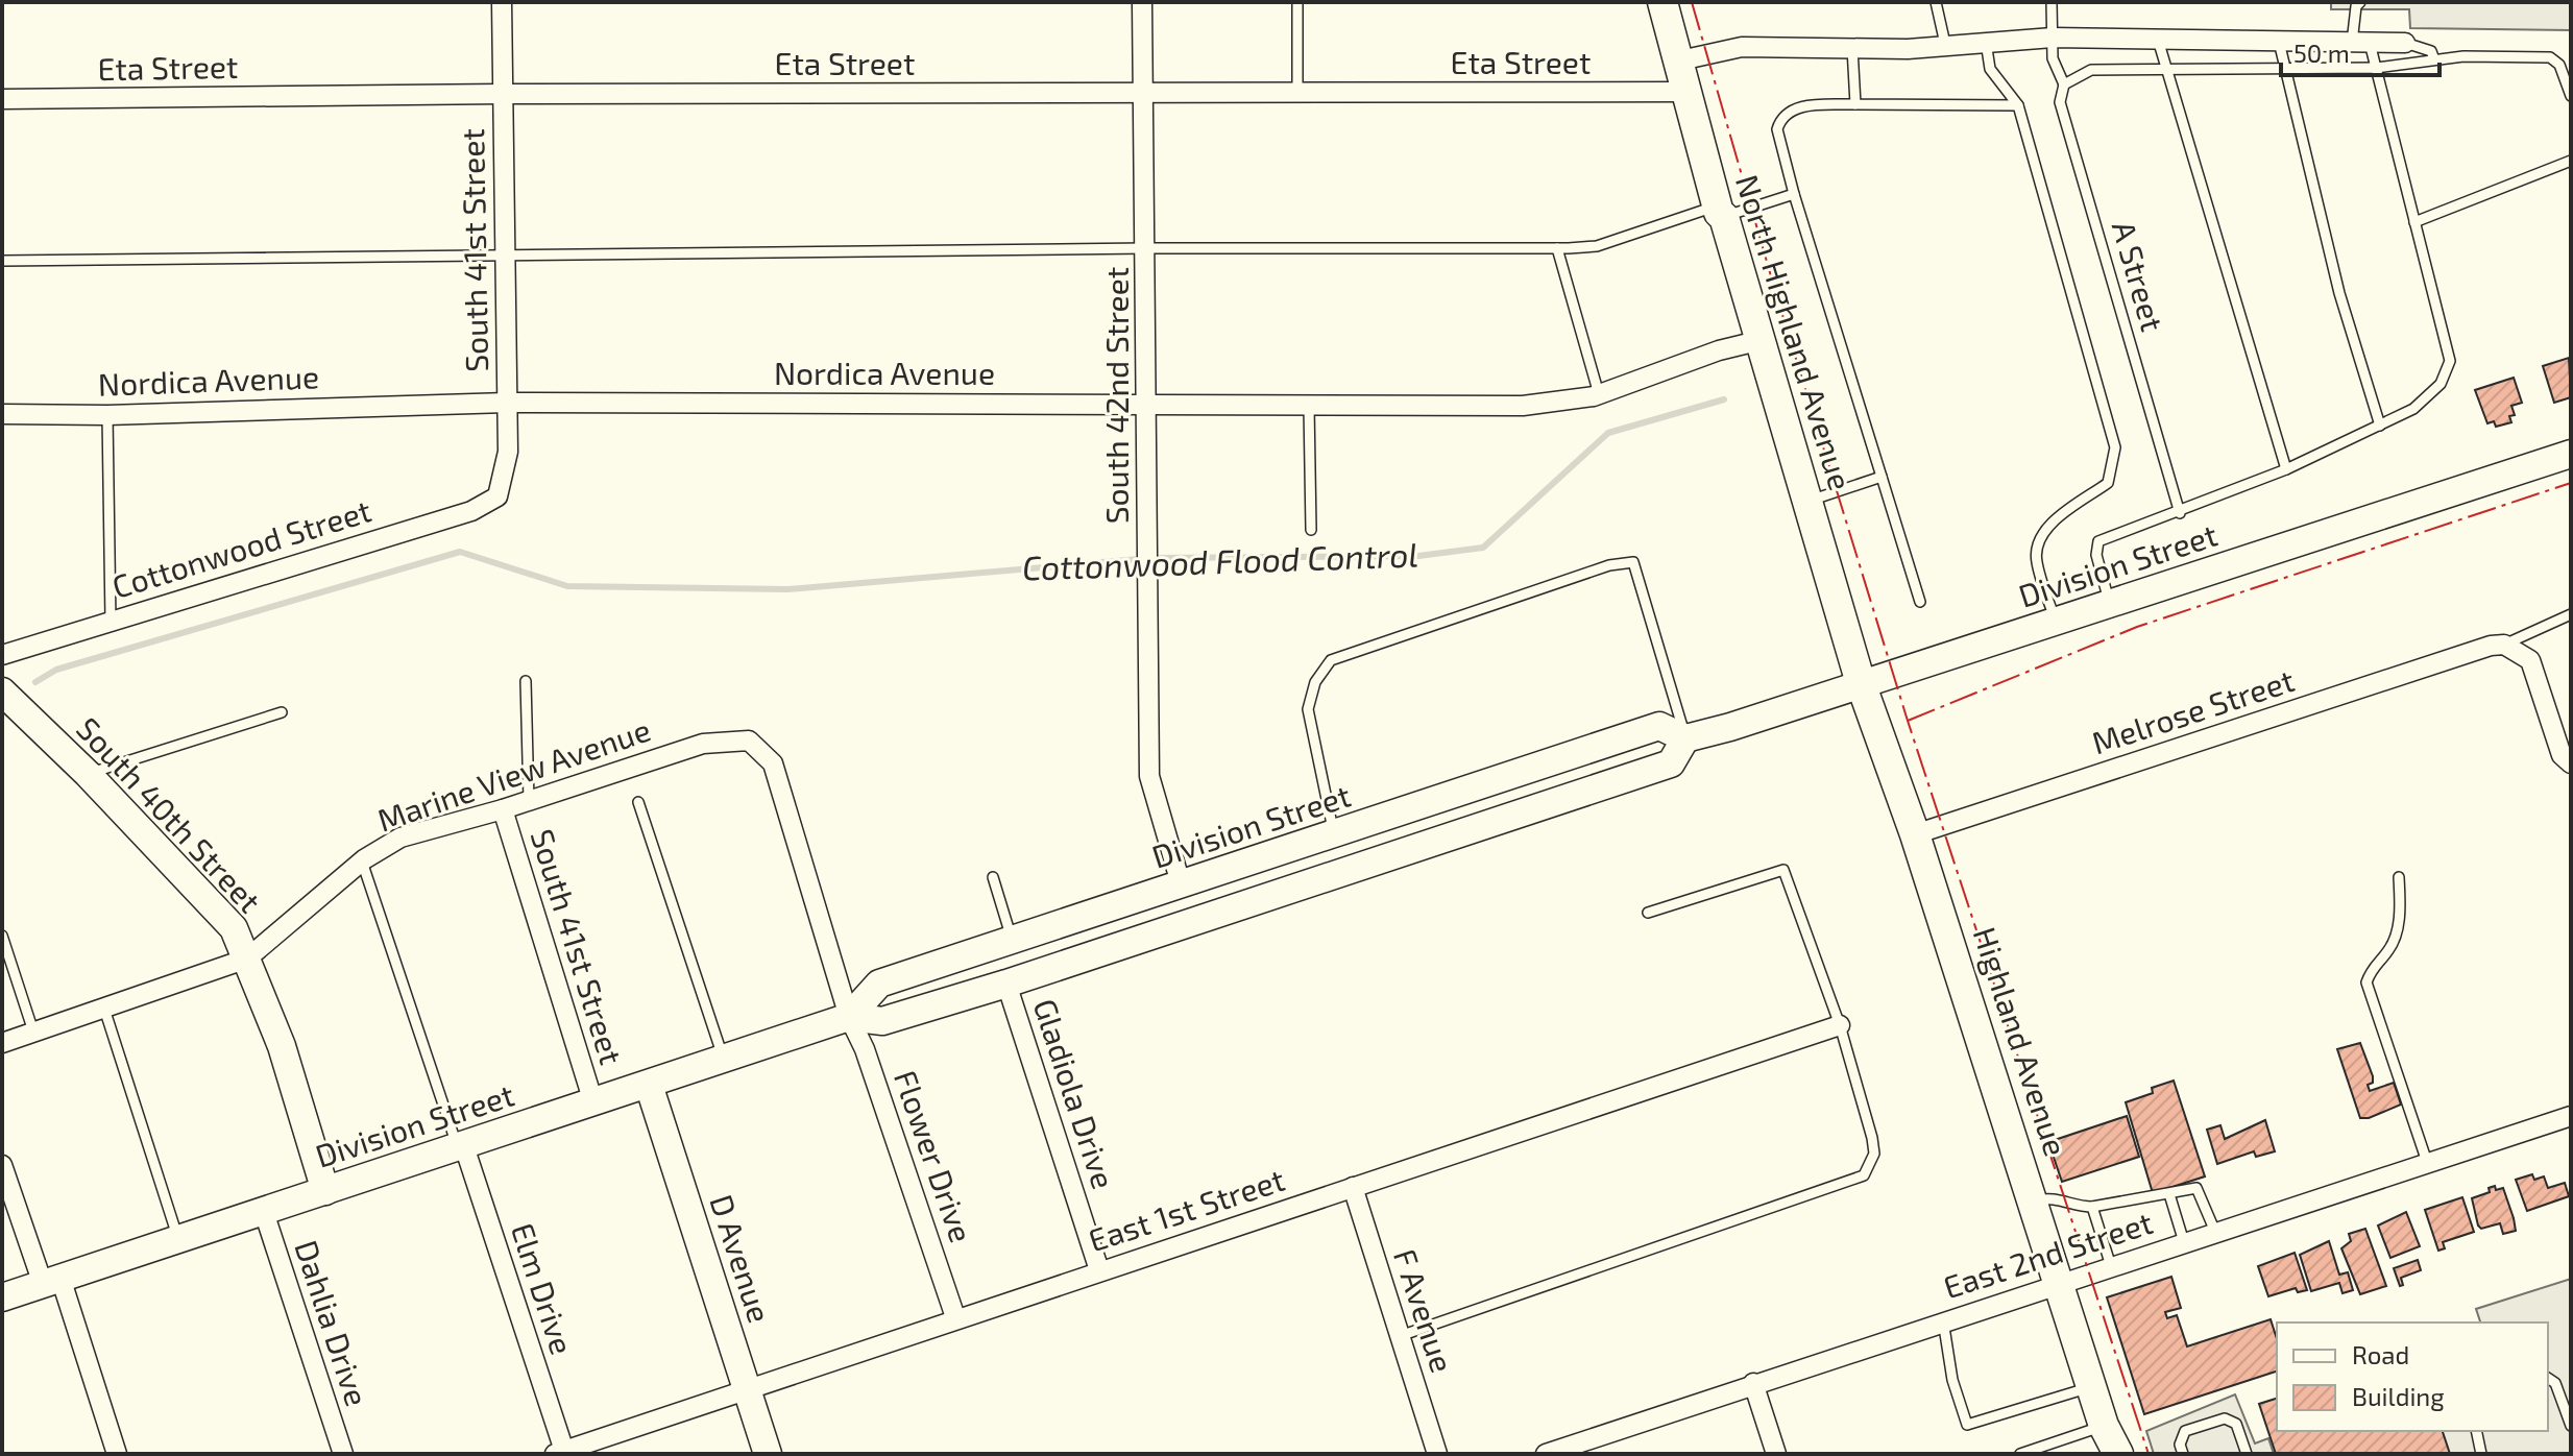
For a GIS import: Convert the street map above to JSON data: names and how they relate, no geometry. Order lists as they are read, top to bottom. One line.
{"streets":{"main road":["North Highland Avenue","Division Street","South 40th Street","Highland Avenue","D Avenue"],"street":["Eta Street","South 41st Street","Nordica Avenue","South 42nd Street","Cottonwood Street","Melrose Street","Marine View Avenue","Gladiola Drive","Flower Drive","East 1st Street","East 2nd Street","Elm Drive","F Avenue","Dahlia Drive"],"lane":["A Street"]},"crossings":[["Eta Street","South 41st Street"],["Eta Street","North Highland Avenue"],["Eta Street","South 42nd Street"],["South 41st Street","Nordica Avenue"],["South 41st Street","Cottonwood Street"],["South 41st Street","Division Street"],["South 41st Street","Marine View Avenue"],["North Highland Avenue","Nordica Avenue"],["North Highland Avenue","Division Street"],["North Highland Avenue","Highland Avenue"],["Nordica Avenue","South 42nd Street"],["South 42nd Street","Division Street"],["Division Street","Marine View Avenue"],["Division Street","South 40th Street"],["Division Street","Highland Avenue"],["Division Street","Gladiola Drive"],["Division Street","Flower Drive"],["Division Street","D Avenue"],["Division Street","Elm Drive"],["Division Street","Dahlia Drive"],["Melrose Street","Highland Avenue"],["Marine View Avenue","South 40th Street"],["Marine View Avenue","Flower Drive"],["Highland Avenue","East 2nd Street"],["Gladiola Drive","East 1st Street"],["Flower Drive","East 1st Street"],["East 1st Street","D Avenue"],["East 1st Street","Elm Drive"],["East 1st Street","F Avenue"]],"water":["Cottonwood Flood Control"],"legend":["Road","Building"],"scale_bar":"50 m"}
